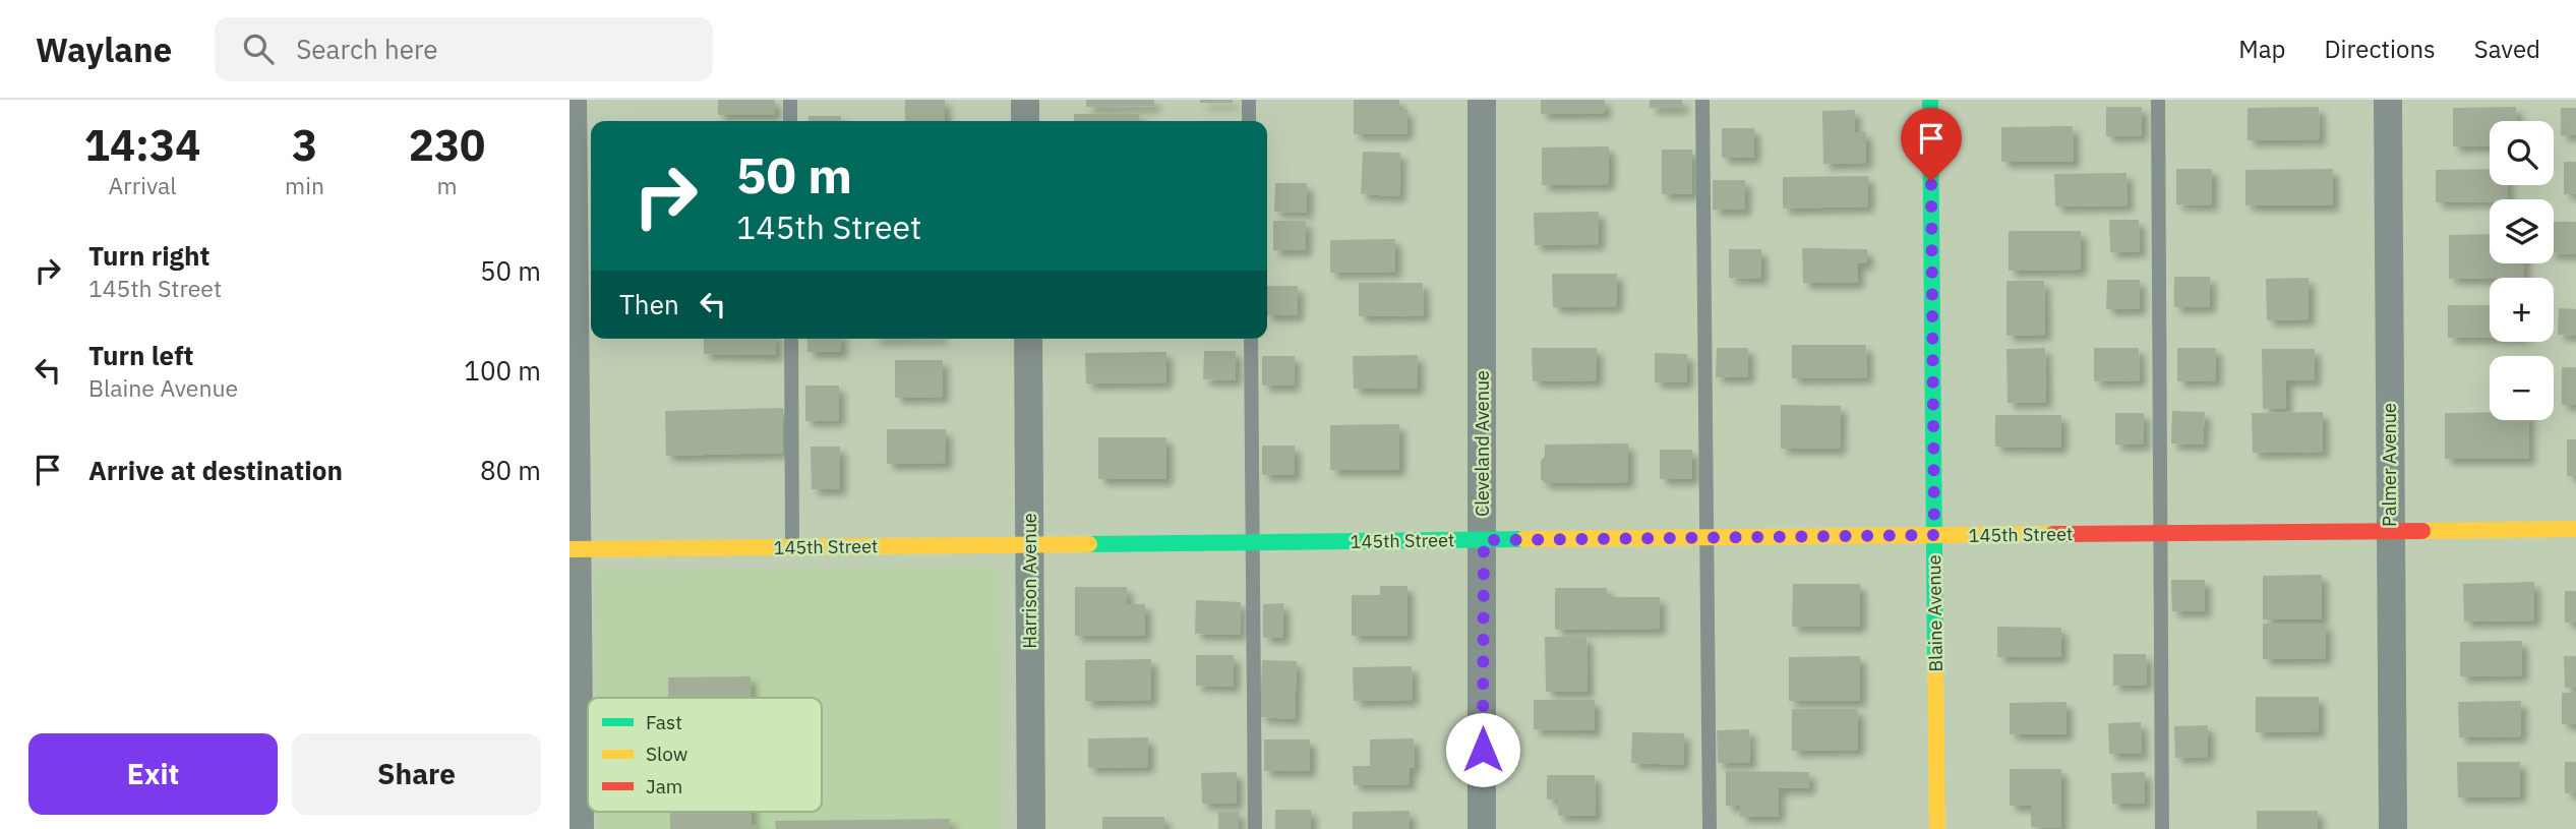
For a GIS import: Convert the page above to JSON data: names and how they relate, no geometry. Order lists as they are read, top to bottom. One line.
{"streets":{"street":["Cleveland Avenue","Palmer Avenue","145th Street","Harrison Avenue","Blaine Avenue"]},"crossings":[["Cleveland Avenue","145th Street"],["Palmer Avenue","145th Street"],["145th Street","Harrison Avenue"],["145th Street","Blaine Avenue"]],"legend":["Fast","Slow","Jam"],"page":{"header":"Waylane","search":"Search here","nav":["Map","Directions","Saved"],"eta":["14:34","Arrival","3","min","230","m"],"map_buttons":["+","−"],"turn":["50 m","145th Street"],"list":[{"name":"Turn right","note":"145th Street","value":"50 m"},{"name":"Turn left","note":"Blaine Avenue","value":"100 m"},{"name":"Arrive at destination","value":"80 m"}],"then":"Then","buttons":["Exit","Share"]}}
